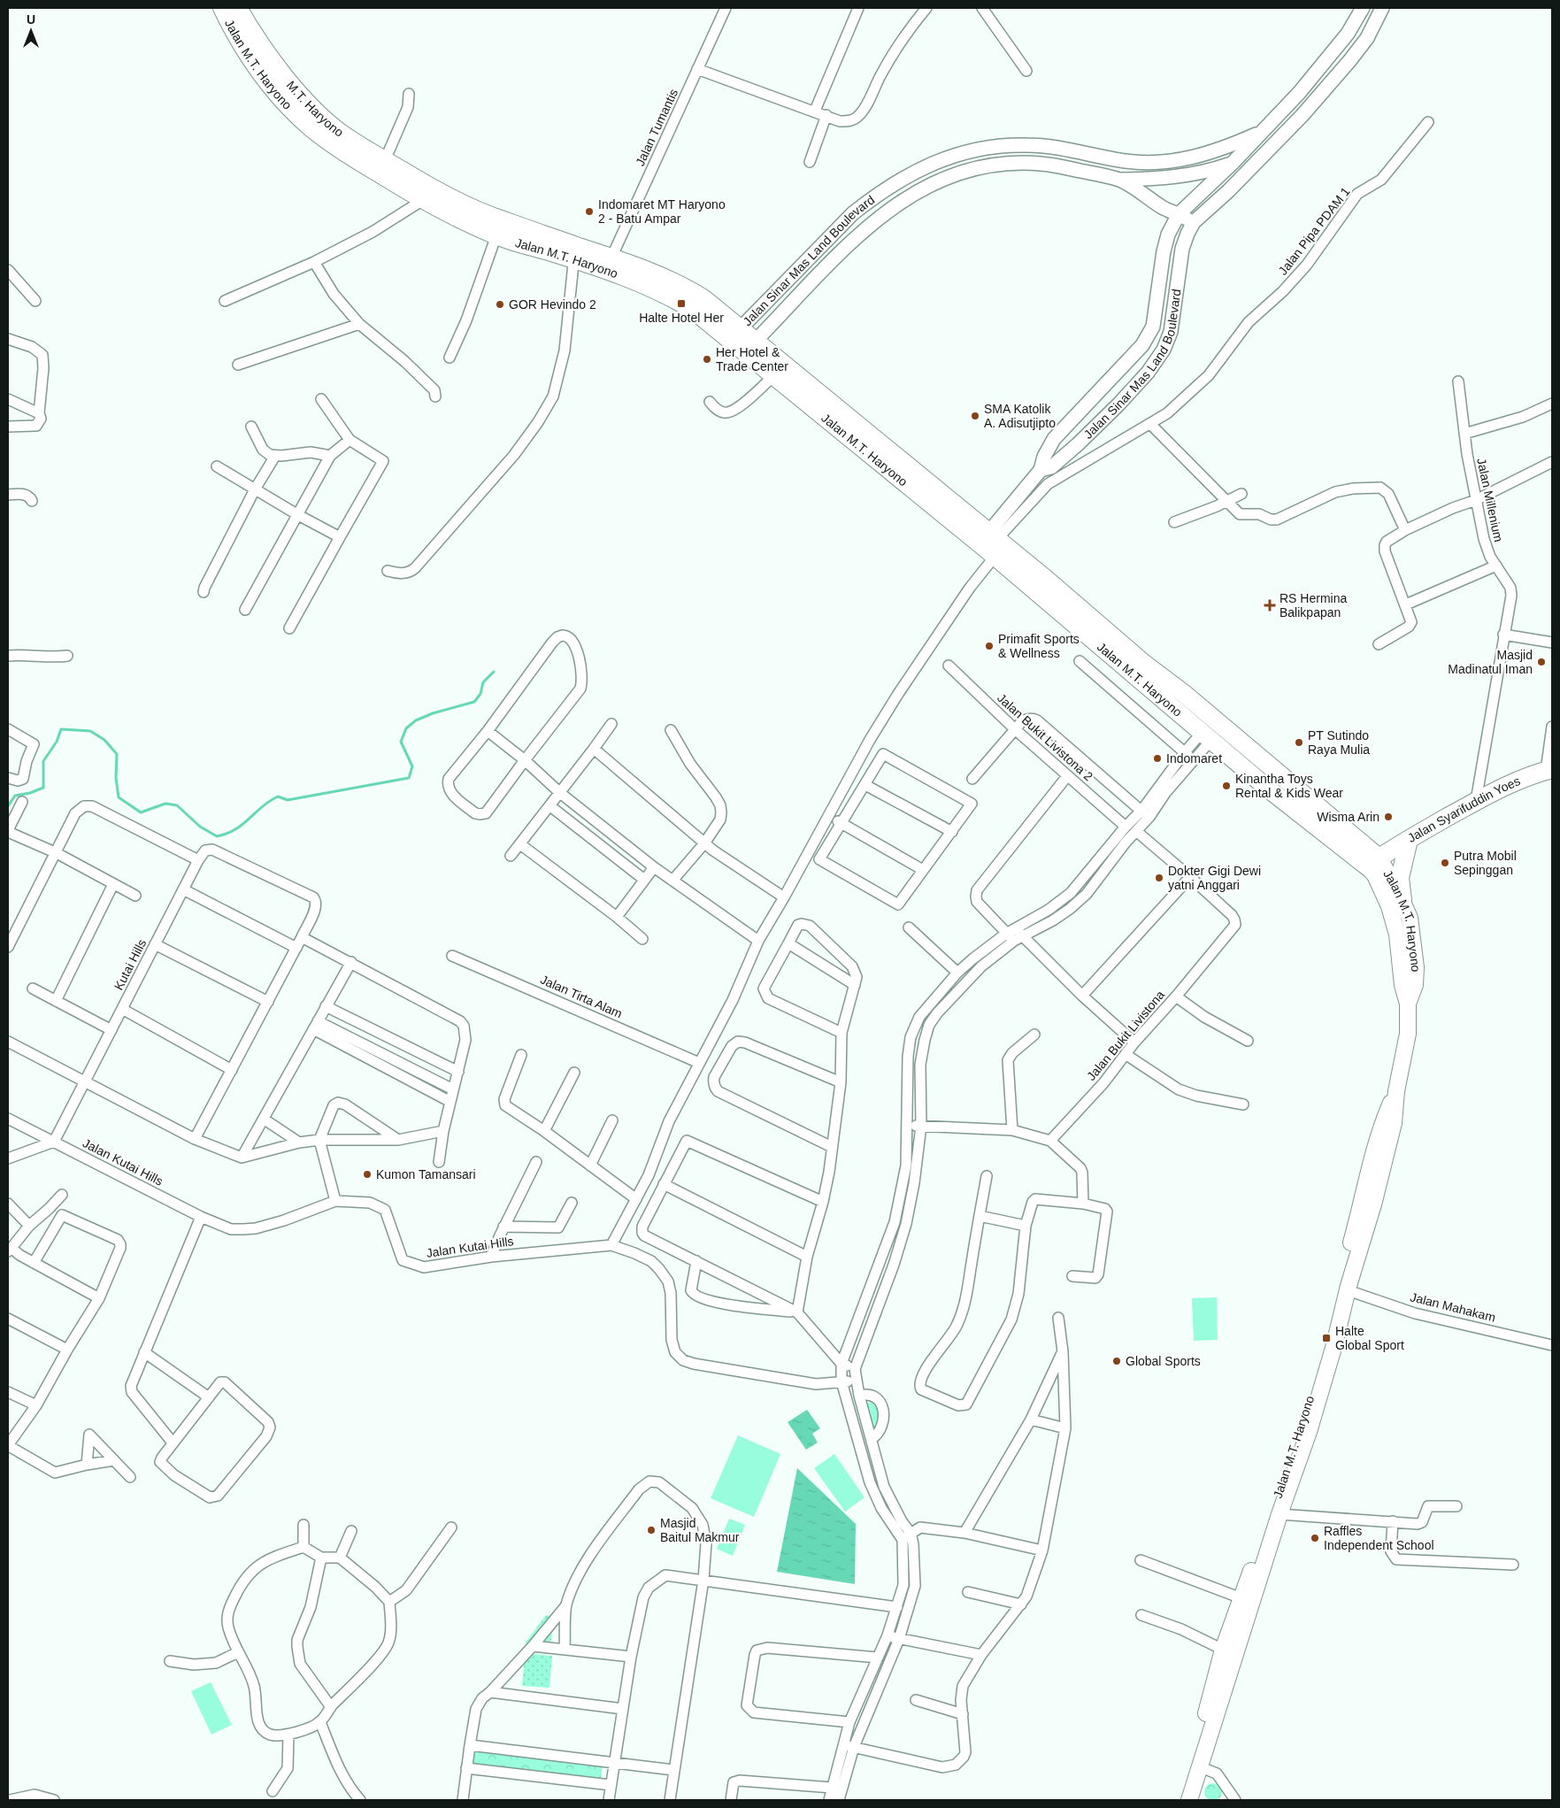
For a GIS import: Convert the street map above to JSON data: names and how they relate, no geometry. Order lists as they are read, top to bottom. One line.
{"streets":{"highway":["Jalan M.T. Haryono","M.T. Haryono","Jalan Syarifuddin Yoes"],"street":["Jalan Tumantis","Jalan Pipa PDAM 1","Jalan Sinar Mas Land Boulevard","Jalan Millenium","Jalan Bukit Livistona 2","Kutai Hills","Jalan Tirta Alam","Jalan Bukit Livistona","Jalan Kutai Hills","Jalan Mahakam"]},"crossings":[["Jalan M.T. Haryono","M.T. Haryono"],["Jalan M.T. Haryono","Jalan Tumantis"],["Jalan M.T. Haryono","Jalan Pipa PDAM 1"],["Jalan M.T. Haryono","Jalan Sinar Mas Land Boulevard"],["Jalan M.T. Haryono","Jalan Syarifuddin Yoes"],["Jalan M.T. Haryono","Jalan Mahakam"],["Jalan Millenium","Jalan Syarifuddin Yoes"],["Jalan Bukit Livistona 2","Jalan Bukit Livistona"],["Kutai Hills","Jalan Kutai Hills"]],"places":{"other":["Indomaret MT Haryono 2 - Batu Ampar","GOR Hevindo 2","Her Hotel & Trade Center","SMA Katolik A. Adisutjipto","Primafit Sports & Wellness","Masjid Madinatul Iman","PT Sutindo Raya Mulia","Indomaret","Kinantha Toys Rental & Kids Wear","Wisma Arin","Putra Mobil Sepinggan","Dokter Gigi Dewi yatni Anggari","Kumon Tamansari","Global Sports","Masjid Baitul Makmur","Raffles Independent School"],"transit":["Halte Hotel Her","Halte Global Sport"],"health":["RS Hermina Balikpapan"]},"north":"top"}
